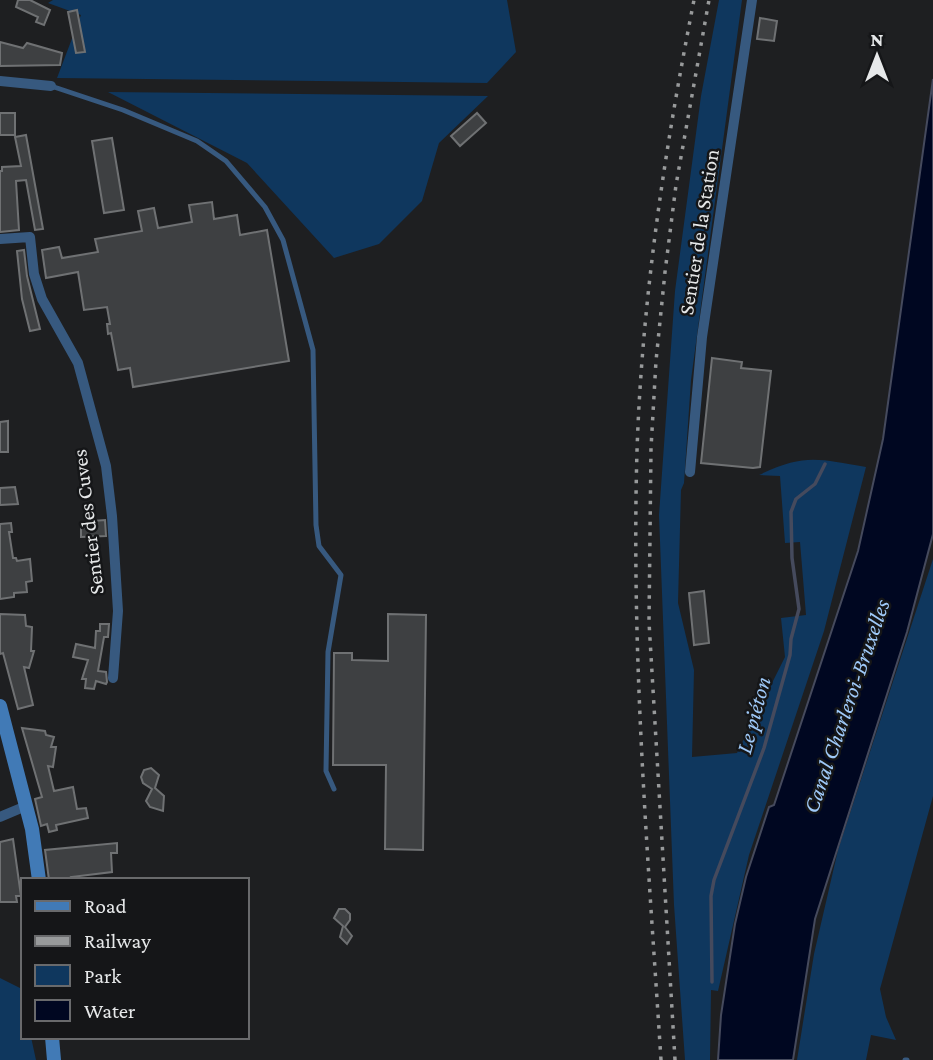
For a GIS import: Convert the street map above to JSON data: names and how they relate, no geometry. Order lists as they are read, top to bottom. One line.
{"streets":{"street":["Sentier de la Station","Sentier des Cuves"]},"water":["Canal Charleroi-Bruxelles","Le piéton"],"legend":["Road","Railway","Park","Water"],"north":"top"}
